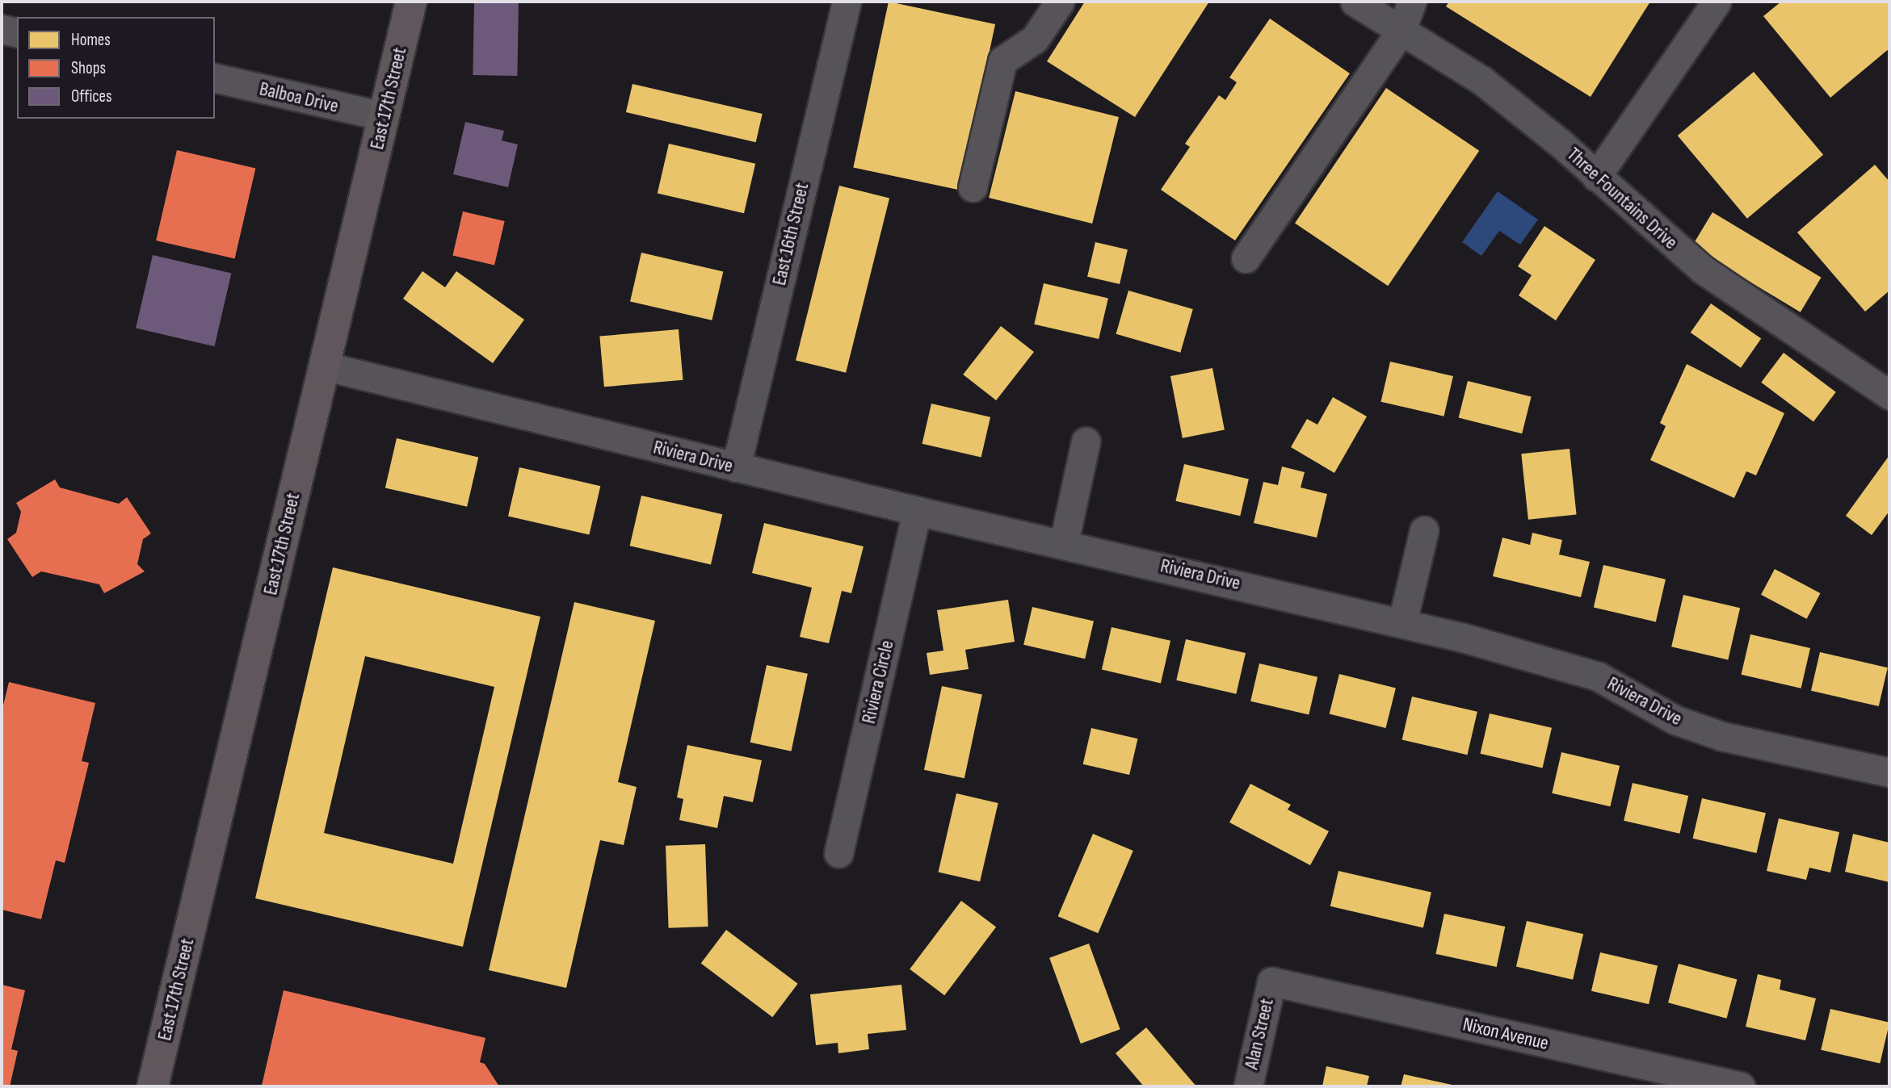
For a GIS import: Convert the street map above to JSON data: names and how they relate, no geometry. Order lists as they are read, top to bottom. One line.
{"streets":{"main road":["East 17th Street"],"street":["Balboa Drive","Three Fountains Drive","East 16th Street","Riviera Drive","Riviera Circle","Alan Street","Nixon Avenue"]},"crossings":[["Balboa Drive","East 17th Street"],["East 17th Street","Riviera Drive"],["East 16th Street","Riviera Drive"],["Riviera Drive","Riviera Circle"],["Alan Street","Nixon Avenue"]],"legend":["Homes","Shops","Offices"]}
